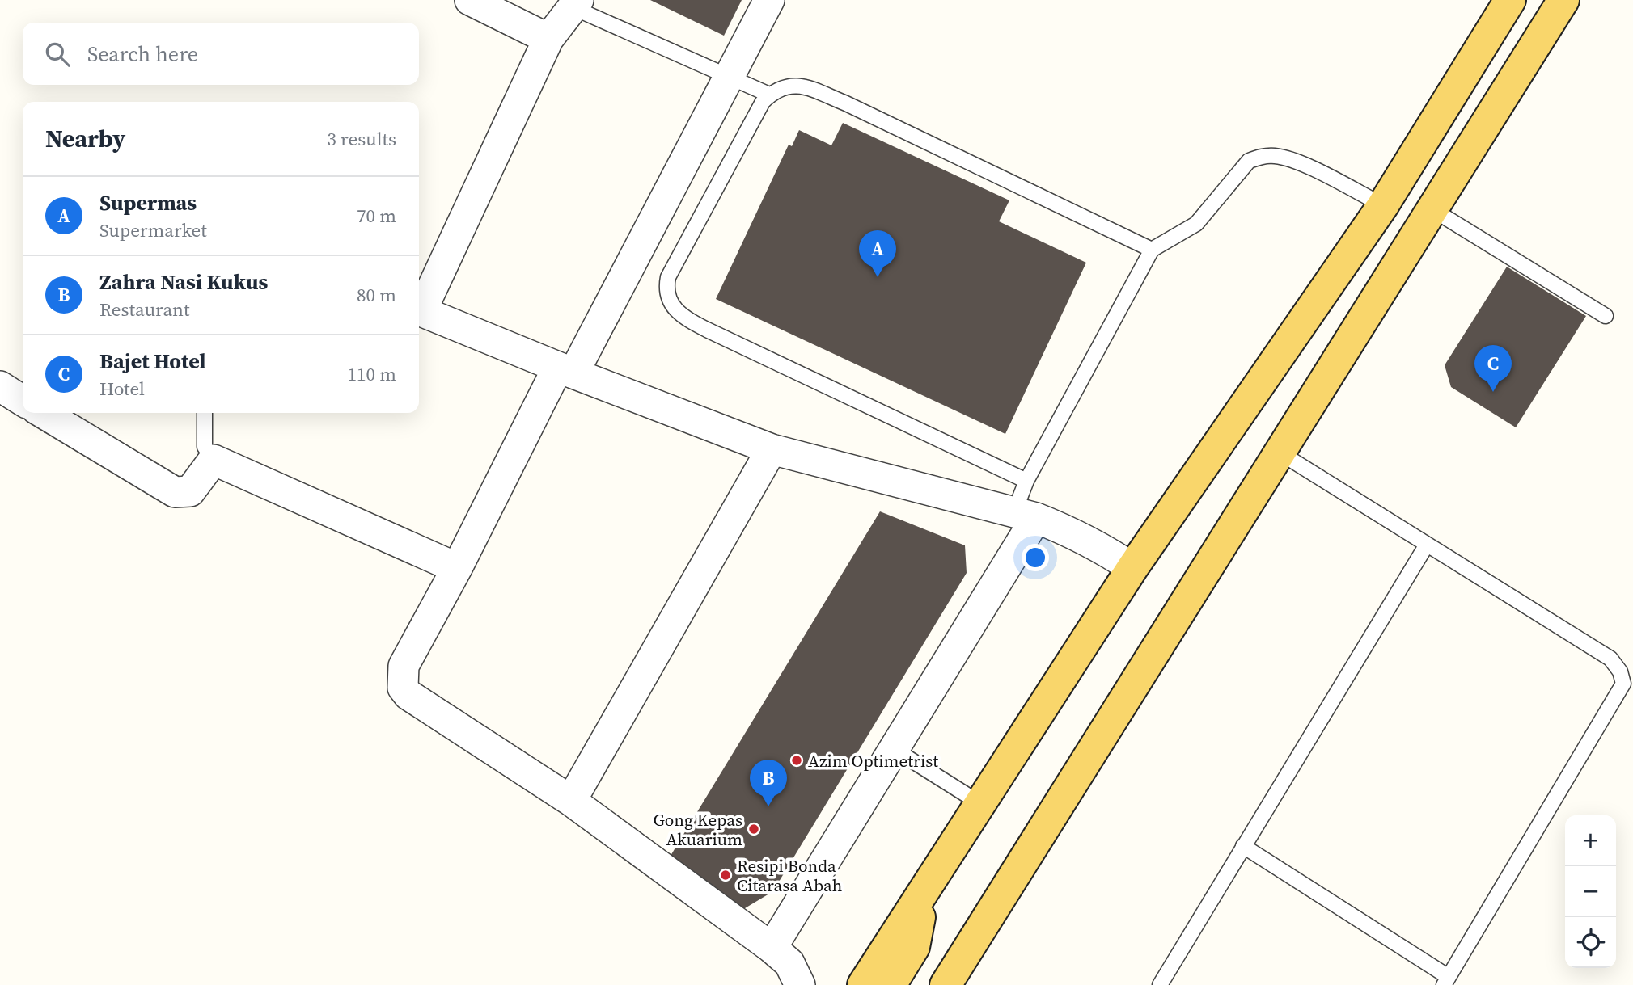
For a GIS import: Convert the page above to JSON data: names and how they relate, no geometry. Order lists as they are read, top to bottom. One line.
{"places":["Azim Optimetrist","Gong Kepas Akuarium","Resipi Bonda Citarasa Abah"],"page":{"search":"Search here","heading":["Nearby","3 results"],"list":[{"mark":"A","name":"Supermas","note":"Supermarket","value":"70 m"},{"mark":"B","name":"Zahra Nasi Kukus","note":"Restaurant","value":"80 m"},{"mark":"C","name":"Bajet Hotel","note":"Hotel","value":"110 m"}],"pins":["A","C","B"],"map_buttons":["+","−"]}}
